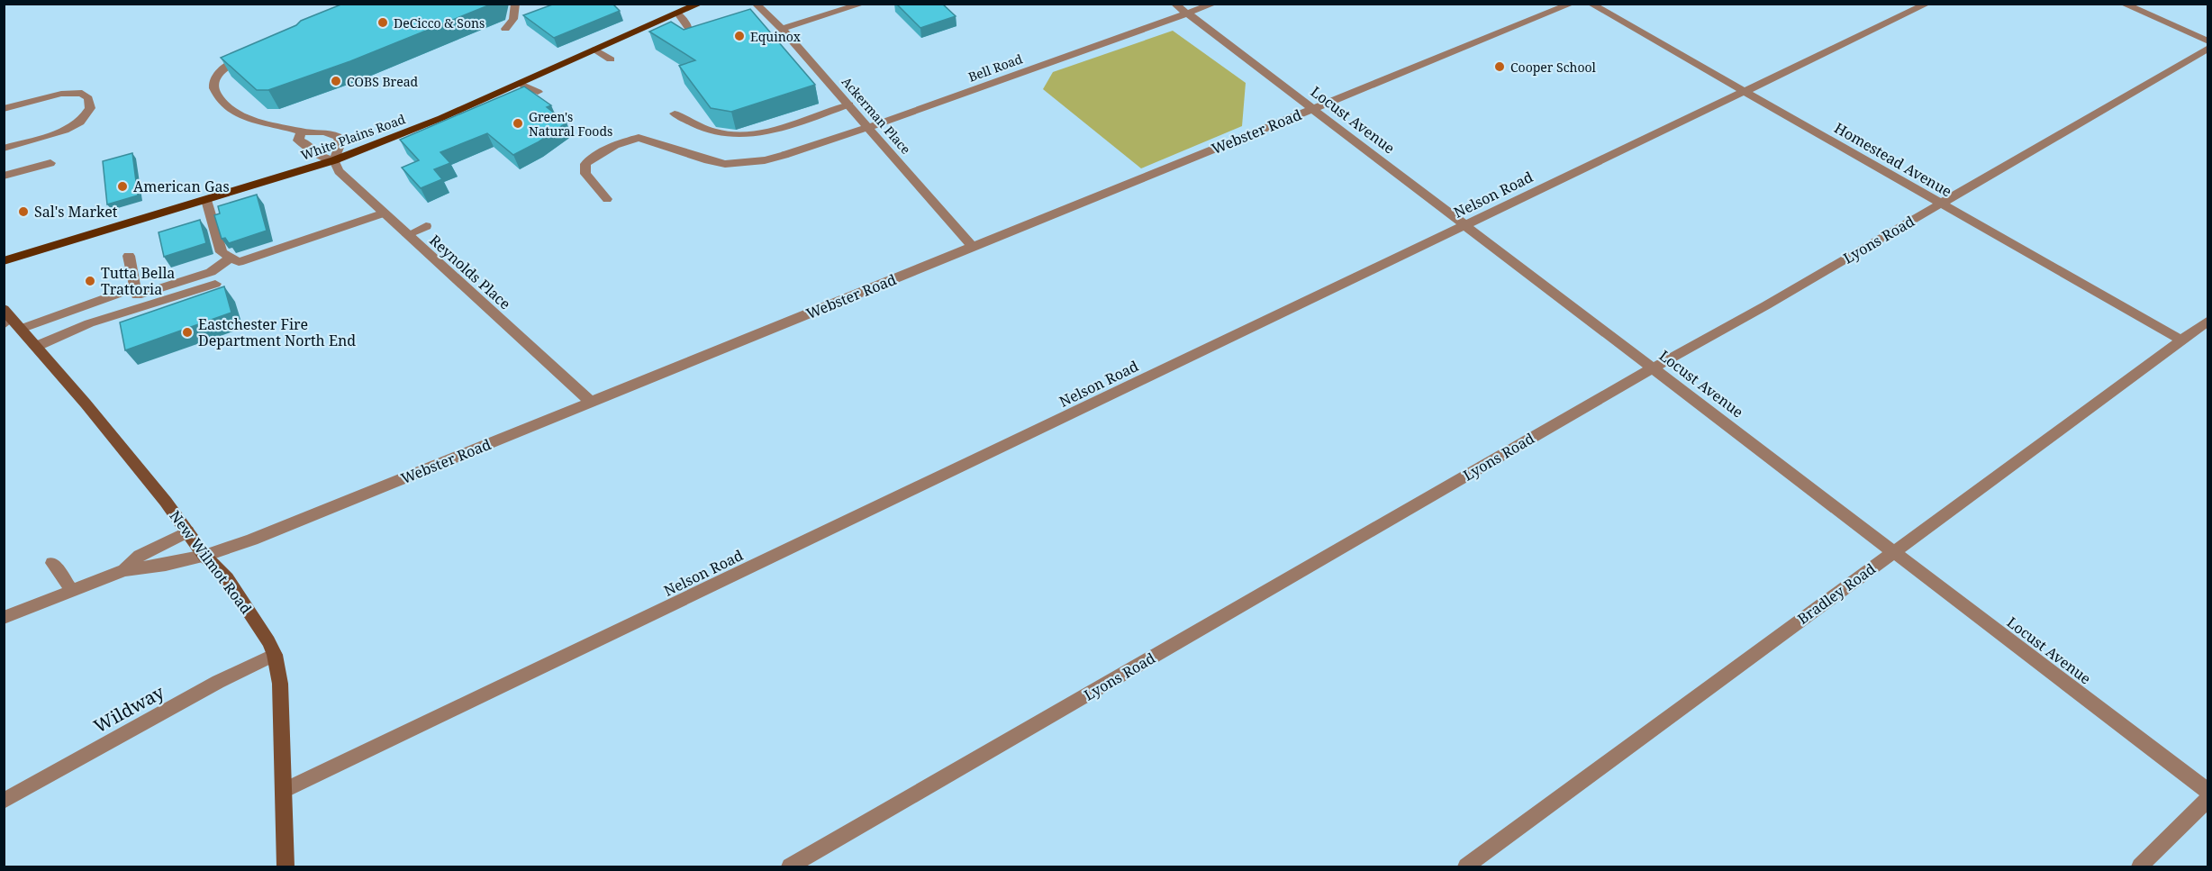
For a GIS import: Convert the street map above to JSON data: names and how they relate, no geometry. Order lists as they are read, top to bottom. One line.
{"streets":{"main road":["White Plains Road"],"street":["Bell Road","Ackerman Place","Locust Avenue","Webster Road","Homestead Avenue","Nelson Road","Lyons Road","Reynolds Place","New Wilmot Road","Bradley Road","Wildway"]},"crossings":[["Bell Road","Ackerman Place"],["Bell Road","Locust Avenue"],["Ackerman Place","Webster Road"],["Locust Avenue","Webster Road"],["Locust Avenue","Nelson Road"],["Locust Avenue","Lyons Road"],["Locust Avenue","Bradley Road"],["Webster Road","Reynolds Place"],["Webster Road","New Wilmot Road"],["White Plains Road","Reynolds Place"],["Homestead Avenue","Nelson Road"],["Homestead Avenue","Lyons Road"],["Homestead Avenue","Bradley Road"],["Nelson Road","New Wilmot Road"],["New Wilmot Road","Wildway"]],"places":["DeCicco & Sons","Equinox","Cooper School","COBS Bread","Green's Natural Foods","American Gas","Sal's Market","Tutta Bella Trattoria","Eastchester Fire Department North End"]}
